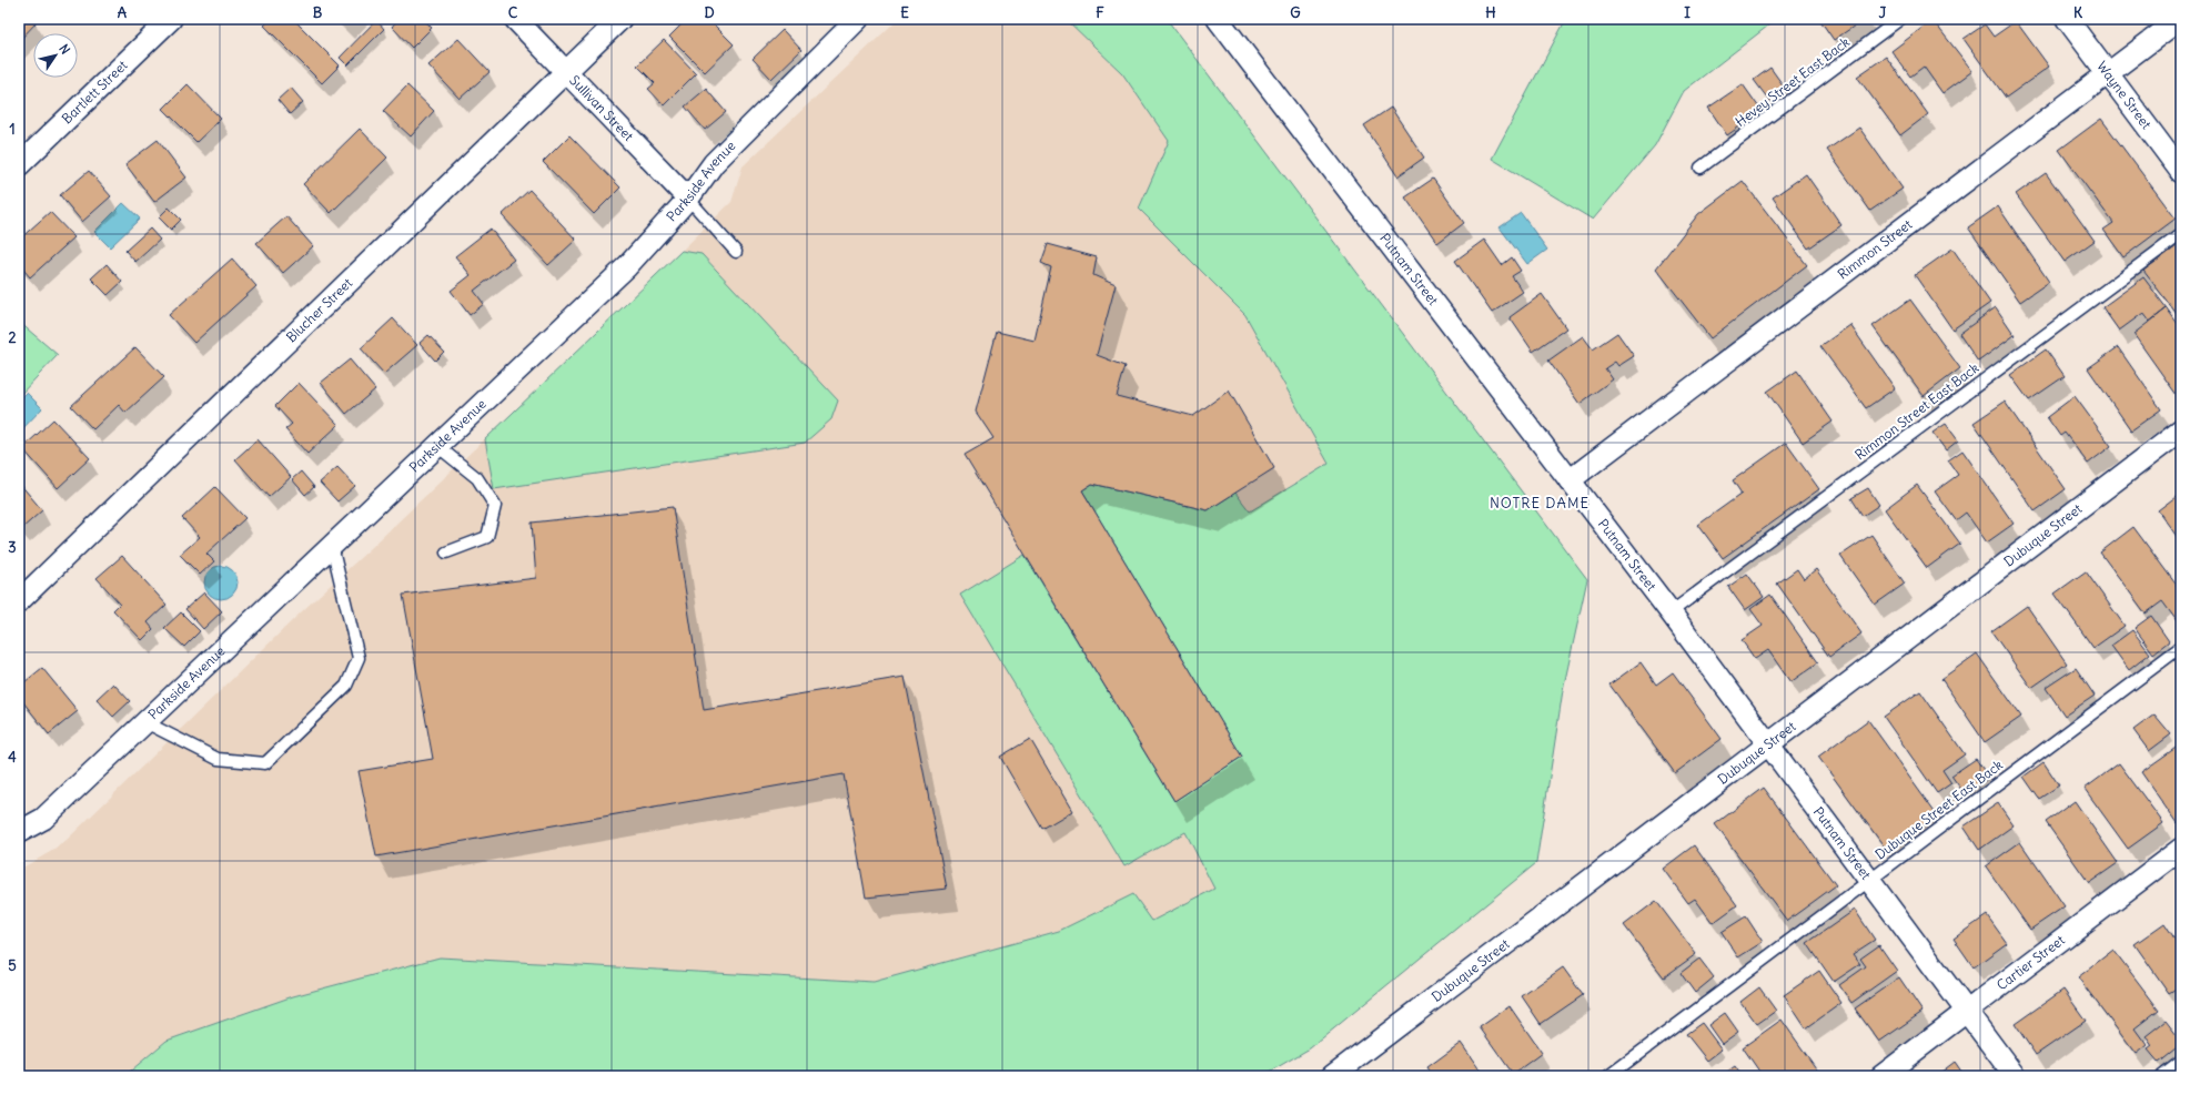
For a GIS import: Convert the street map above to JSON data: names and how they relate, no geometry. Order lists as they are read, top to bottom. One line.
{"streets":{"street":["Bartlett Street","Wayne Street","Sullivan Street","Parkside Avenue","Rimmon Street","Putnam Street","Blucher Street","Dubuque Street","Cartier Street"],"lane":["Hevey Street East Back","Rimmon Street East Back","Dubuque Street East Back"]},"crossings":[["Wayne Street","Rimmon Street"],["Sullivan Street","Parkside Avenue"],["Sullivan Street","Blucher Street"],["Rimmon Street","Putnam Street"],["Putnam Street","Rimmon Street East Back"],["Putnam Street","Dubuque Street"],["Putnam Street","Dubuque Street East Back"],["Putnam Street","Cartier Street"]],"districts":["NOTRE DAME"],"north":"top right","grid":{"columns":["A","B","C","D","E","F","G","H","I","J","K"],"rows":["1","2","3","4","5"]}}
